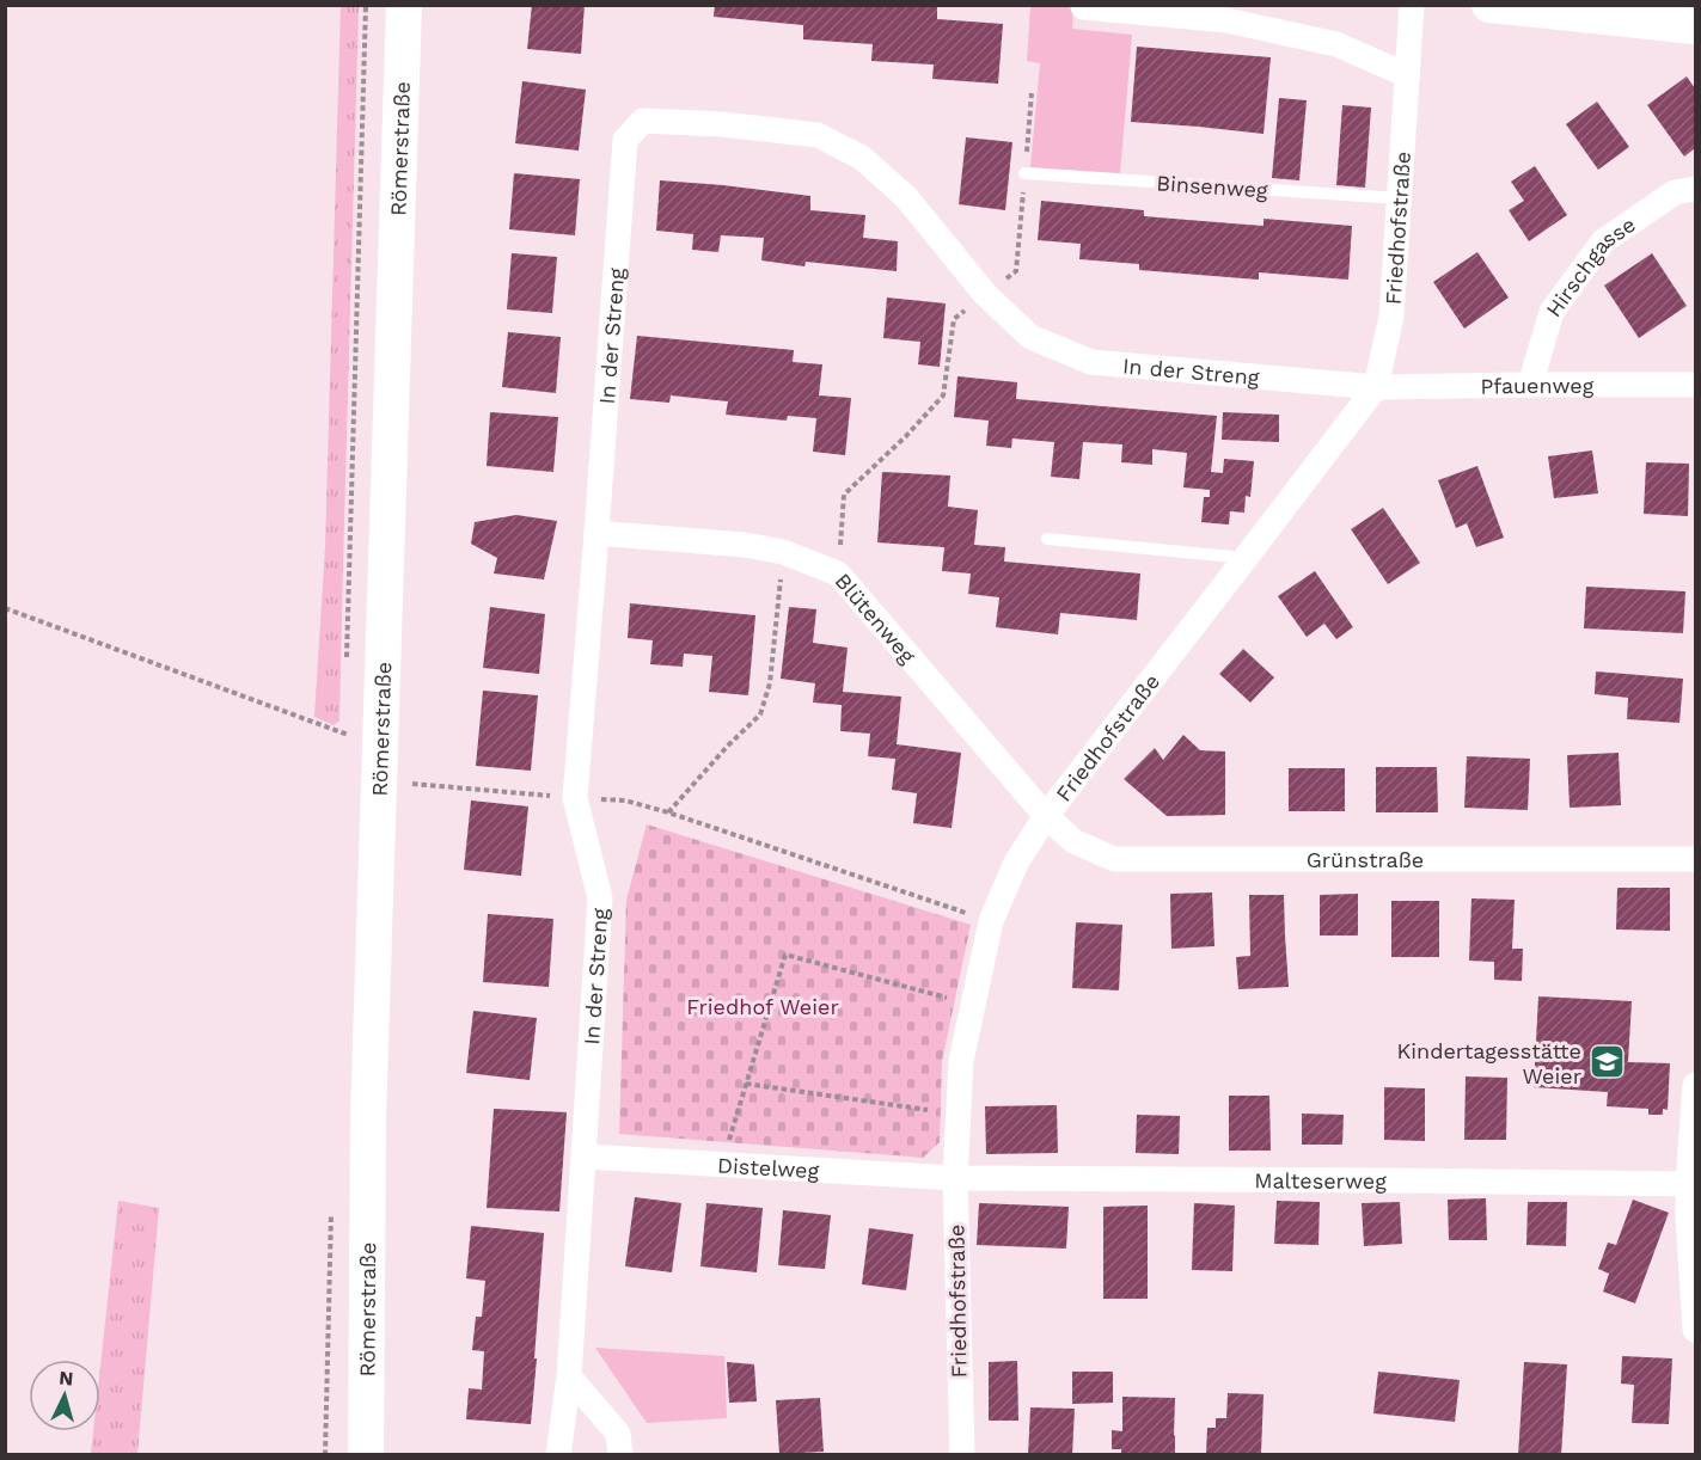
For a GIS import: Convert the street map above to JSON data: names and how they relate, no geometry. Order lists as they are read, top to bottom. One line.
{"streets":{"street":["Römerstraße","Friedhofstraße","Hirschgasse","In der Streng","Pfauenweg","Blütenweg","Grünstraße","Distelweg","Malteserweg"],"lane":["Binsenweg"]},"crossings":[["Binsenweg","Friedhofstraße"],["Friedhofstraße","In der Streng"],["Friedhofstraße","Pfauenweg"],["Friedhofstraße","Blütenweg"],["Friedhofstraße","Grünstraße"],["Friedhofstraße","Distelweg"],["Friedhofstraße","Malteserweg"],["Hirschgasse","Pfauenweg"],["In der Streng","Pfauenweg"],["In der Streng","Blütenweg"],["In der Streng","Distelweg"],["Blütenweg","Grünstraße"],["Distelweg","Malteserweg"]],"parks":["Friedhof Weier"],"places":{"school or university":["Kindertagesstätte Weier"]},"north":"top"}
